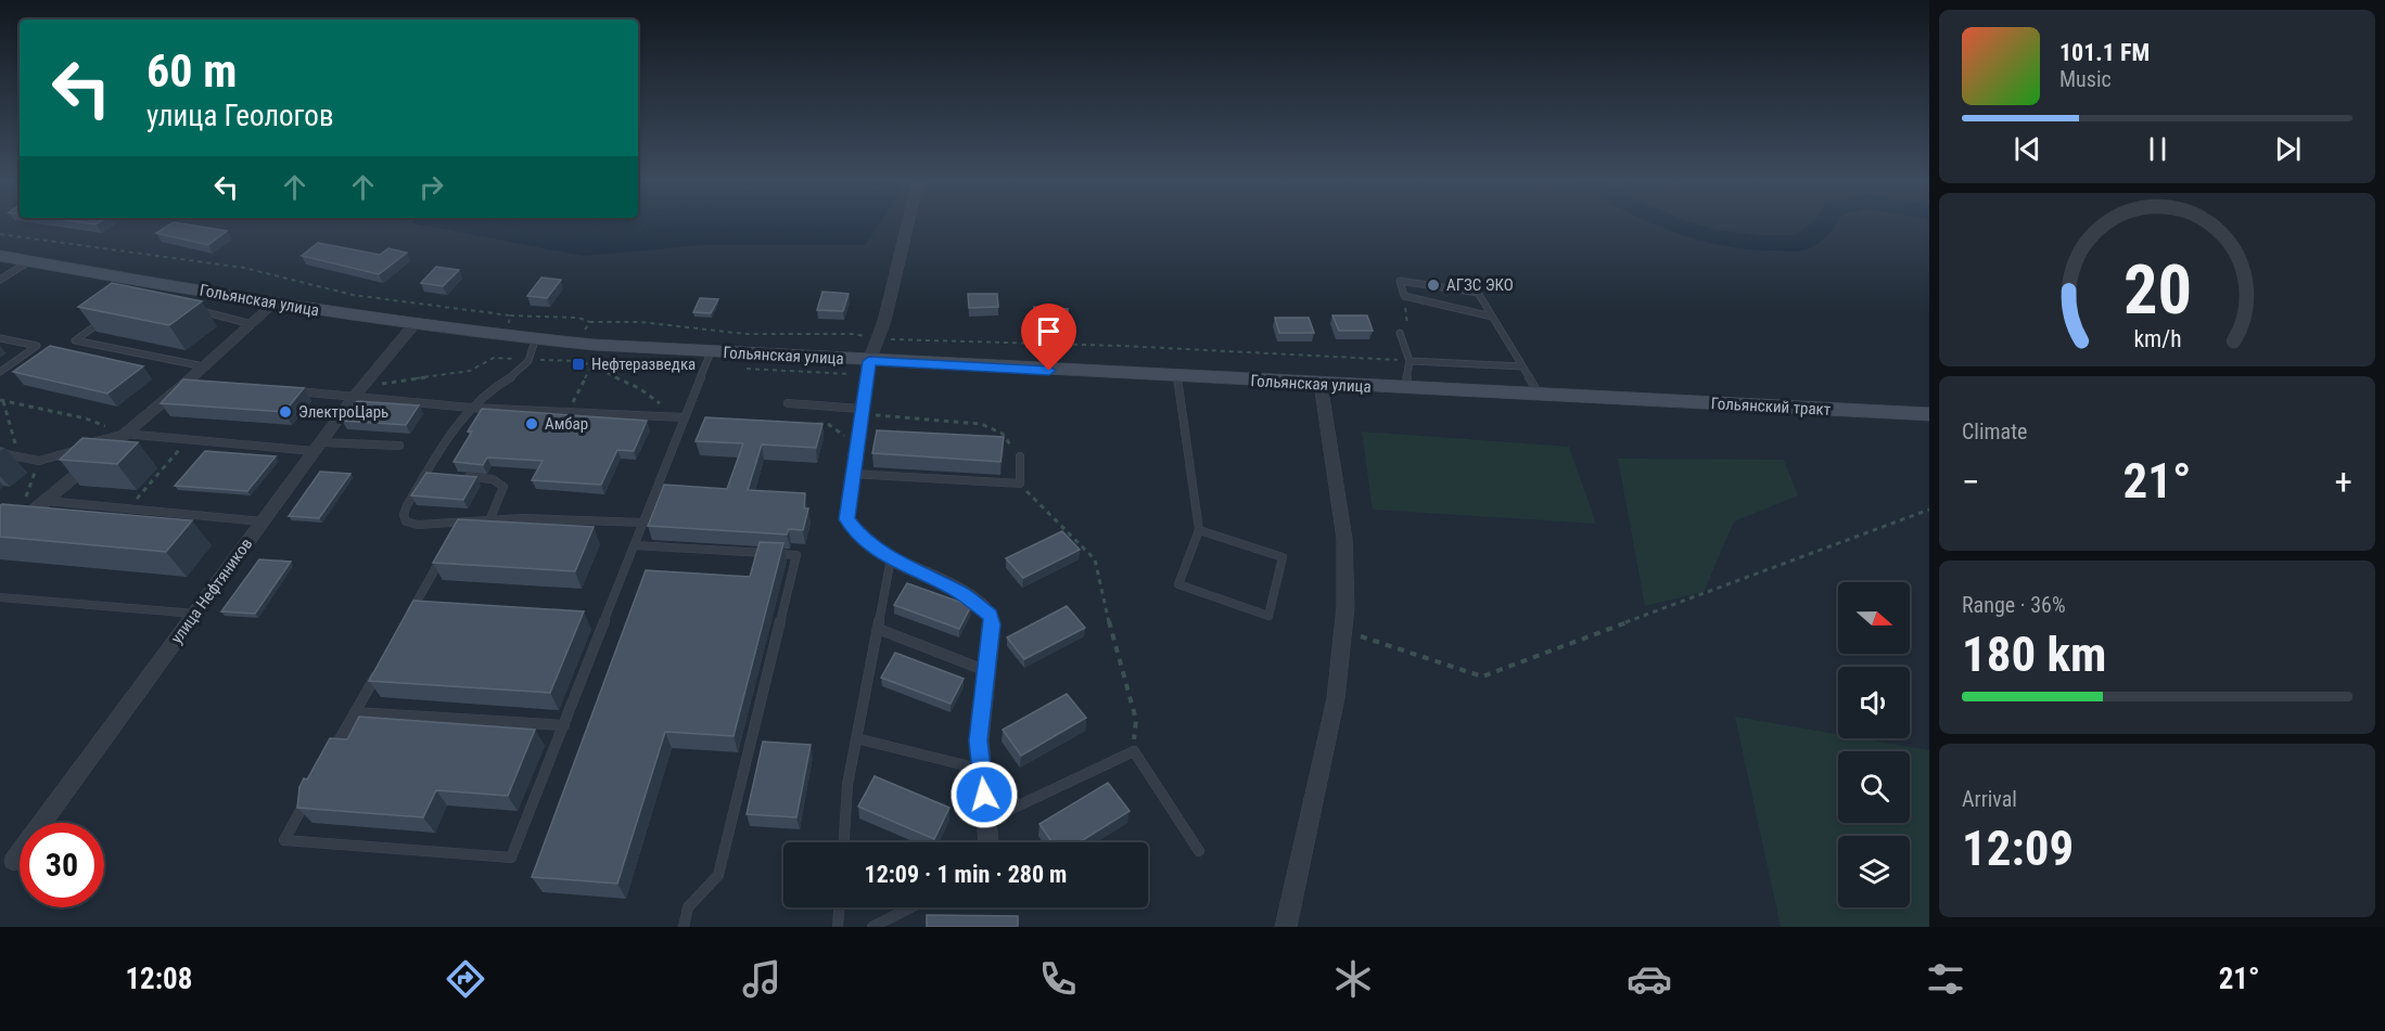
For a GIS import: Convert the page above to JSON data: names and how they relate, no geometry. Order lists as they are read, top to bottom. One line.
{"streets":{"main road":["Гольянская улица","Гольянский тракт"],"street":["улица Нефтяников"]},"crossings":[["Гольянская улица","Гольянский тракт"],["Гольянская улица","улица Нефтяников"]],"places":{"other":["АГЗС ЭКО","ЭлектроЦарь","Амбар"],"transit":["Нефтеразведка"]},"north":"right","page":{"turn":["60 m","улица Геологов"],"song":["101.1 FM","Music"],"tile":["Climate",["Range · 36%","180 km"],["Arrival","12:09"]],"heat":["−","21°","+"],"limit":"30","trip":"12:09 · 1 min · 280 m","tabs":["12:08","21°"],"gauge":["20","km/h"]}}
